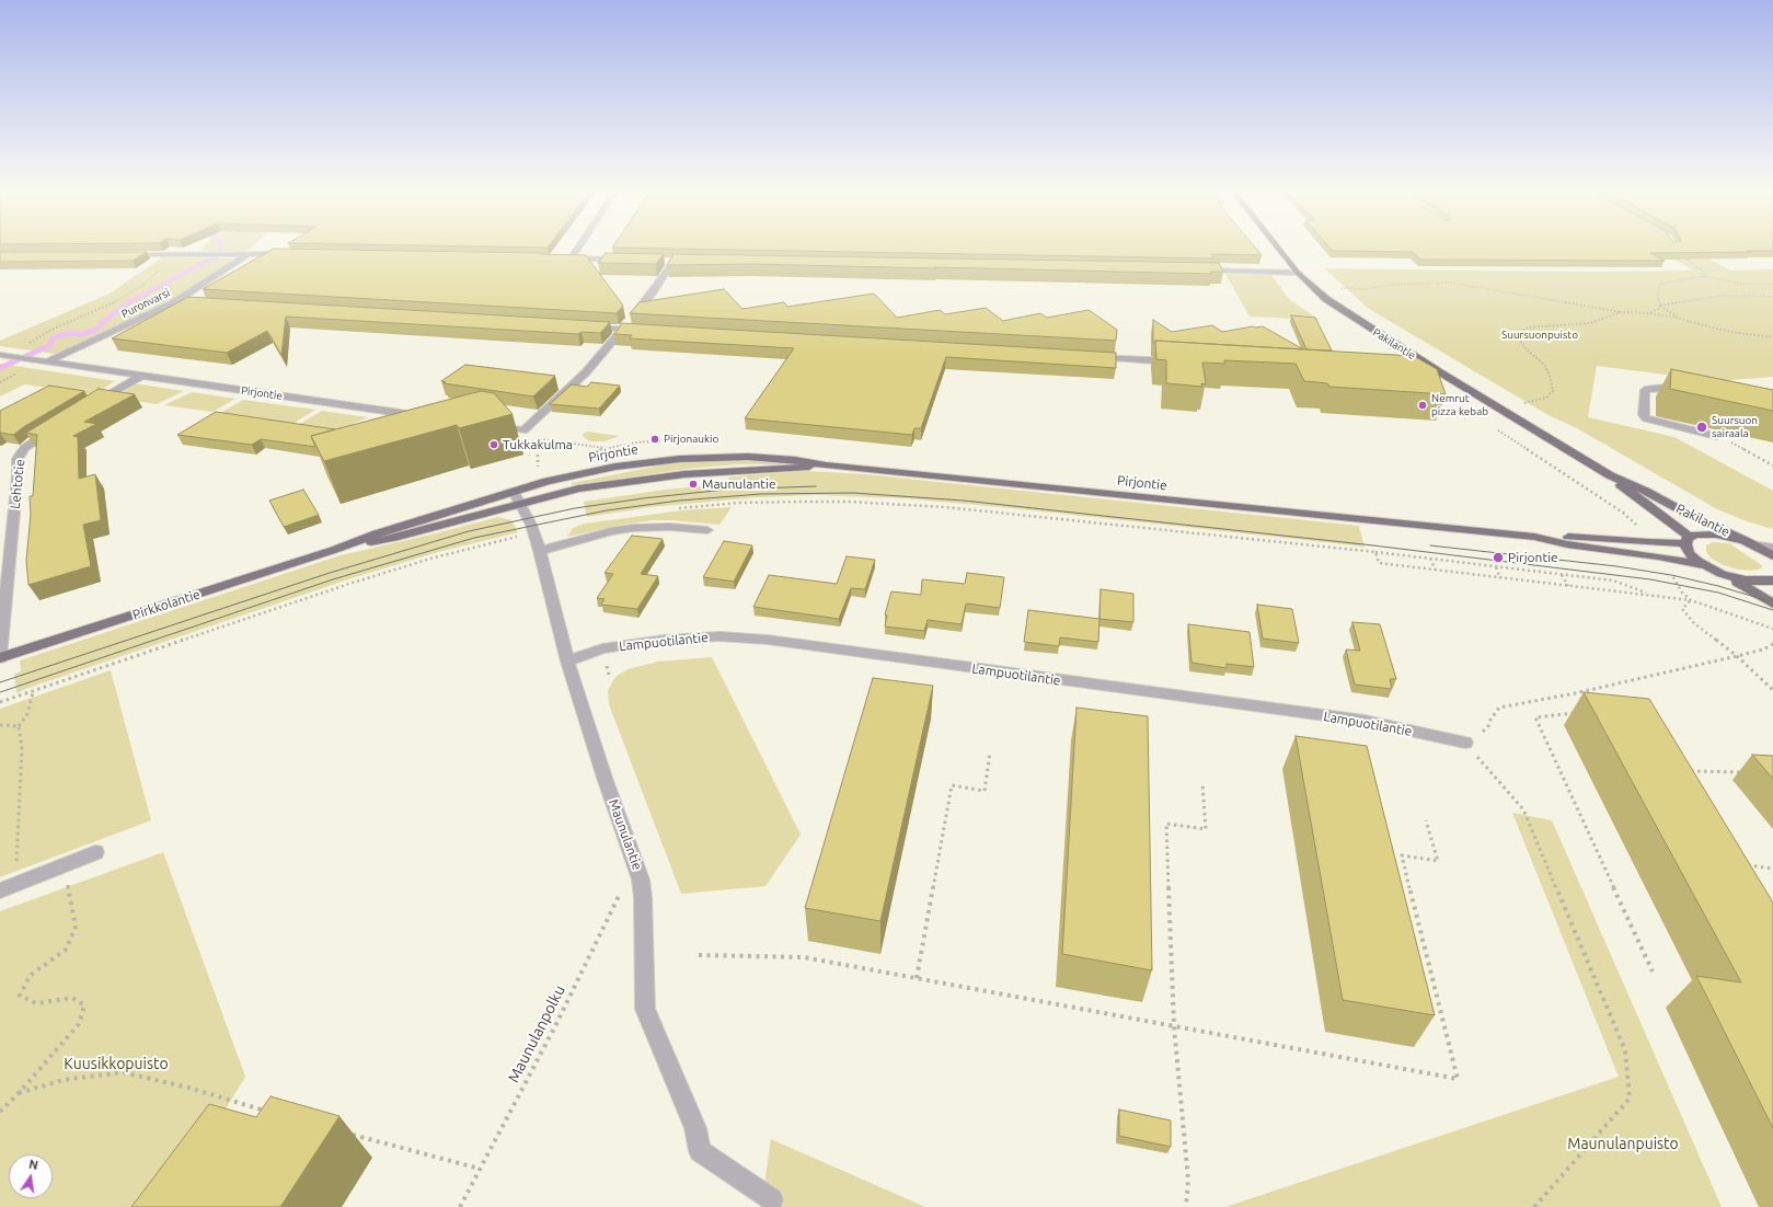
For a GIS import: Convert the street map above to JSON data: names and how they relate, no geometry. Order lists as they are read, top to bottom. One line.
{"streets":{"main road":["Pakilantie","Pirjontie","Pirkkolantie"],"street":["Puronvarsi","Lehtotie","Lampuotilantie","Maunulantie"],"path":["Maunulanpolku"]},"crossings":[["Puronvarsi","Pirjontie"],["Pakilantie","Pirjontie"],["Pirjontie","Pirkkolantie"],["Pirjontie","Maunulantie"],["Lehtotie","Pirkkolantie"],["Pirkkolantie","Maunulantie"],["Lampuotilantie","Maunulantie"],["Maunulantie","Maunulanpolku"]],"parks":["Suursuonpuisto","Kuusikkopuisto","Maunulanpuisto"],"places":["Nemrut pizza kebab","Suursuon sairaala","Pirjonaukio","Tukkakulma","Maunulantie","Pirjontie"],"north":"top"}
